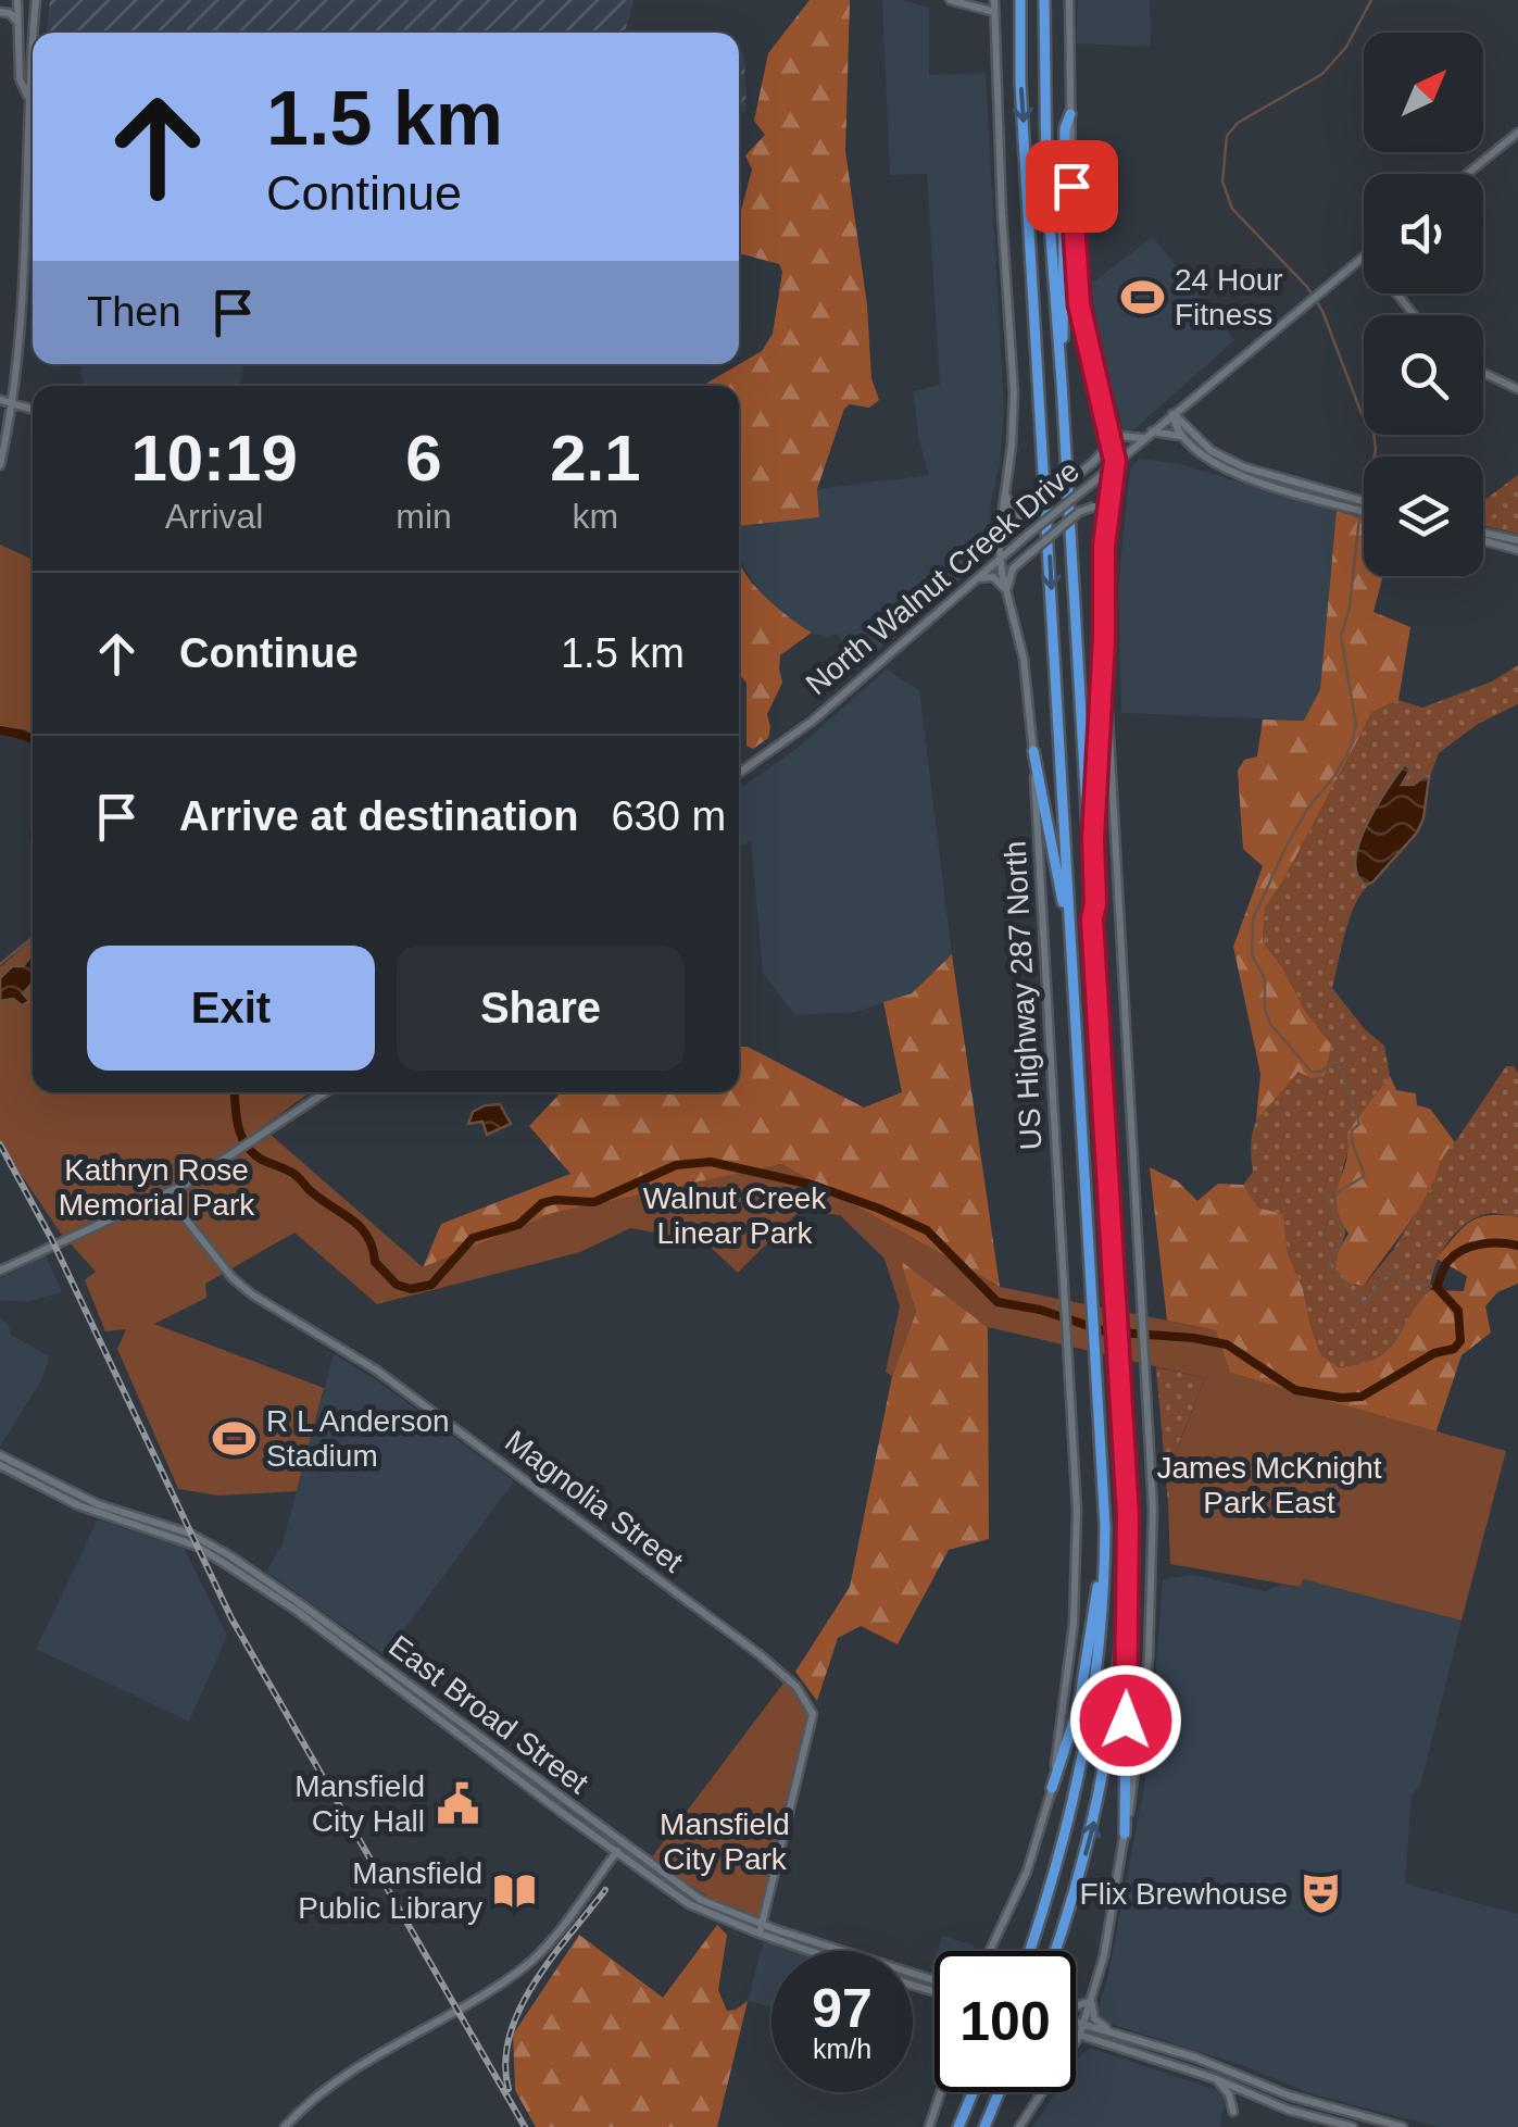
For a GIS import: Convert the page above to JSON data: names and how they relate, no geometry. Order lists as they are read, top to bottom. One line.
{"streets":{"main road":["North Walnut Creek Drive","US Highway 287 North","Magnolia Street","East Broad Street"]},"crossings":[["North Walnut Creek Drive","US Highway 287 North"],["Magnolia Street","East Broad Street"]],"parks":["Kathryn Rose Memorial Park","Walnut Creek Linear Park","James McKnight Park East","Mansfield City Park"],"places":{"sports":["24 Hour Fitness","R L Anderson Stadium"],"public building":["Mansfield City Hall"],"library":["Mansfield Public Library"],"theatre":["Flix Brewhouse"]},"north":"top right","page":{"turn":["1.5 km","Continue"],"then":"Then","eta":["10:19","Arrival","6","min","2.1","km"],"list":[{"name":"Continue","value":"1.5 km"},{"name":"Arrive at destination","value":"630 m"}],"buttons":["Exit","Share"],"speed":"97 km/h","limit":"100"}}
